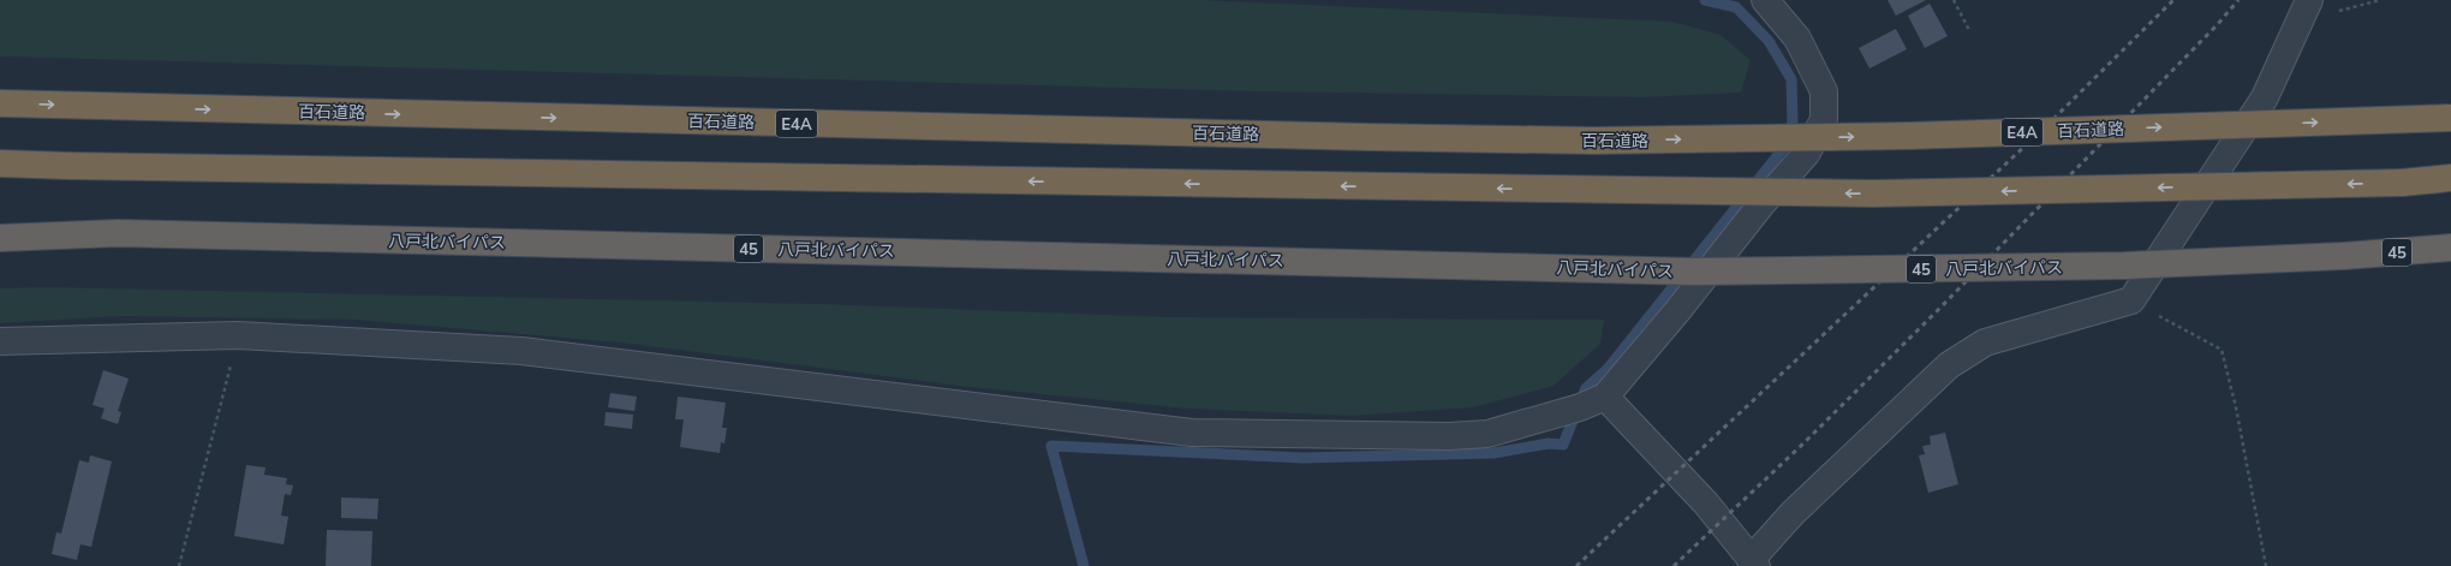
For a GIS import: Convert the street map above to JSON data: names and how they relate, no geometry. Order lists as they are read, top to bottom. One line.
{"streets":{"highway":["百石道路","E4A","八戸北バイパス","45"]}}
